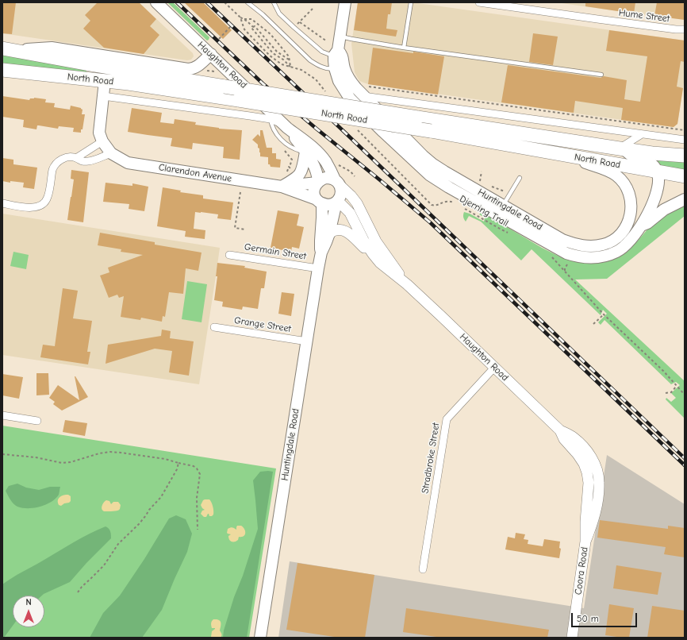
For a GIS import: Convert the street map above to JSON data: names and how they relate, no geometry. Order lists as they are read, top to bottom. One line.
{"streets":{"highway":["North Road"],"main road":["Haughton Road","Clarendon Avenue","Huntingdale Road"],"street":["Hume Street","Germain Street","Grange Street","Stradbroke Street","Coora Road"],"path":["Djerring Trail"]},"crossings":[["Haughton Road","North Road"],["Haughton Road","Clarendon Avenue"],["Haughton Road","Huntingdale Road"],["Haughton Road","Stradbroke Street"],["Haughton Road","Coora Road"],["North Road","Clarendon Avenue"],["North Road","Huntingdale Road"],["Clarendon Avenue","Huntingdale Road"],["Huntingdale Road","Germain Street"],["Huntingdale Road","Grange Street"]],"scale_bar":"50 m","north":"top"}
